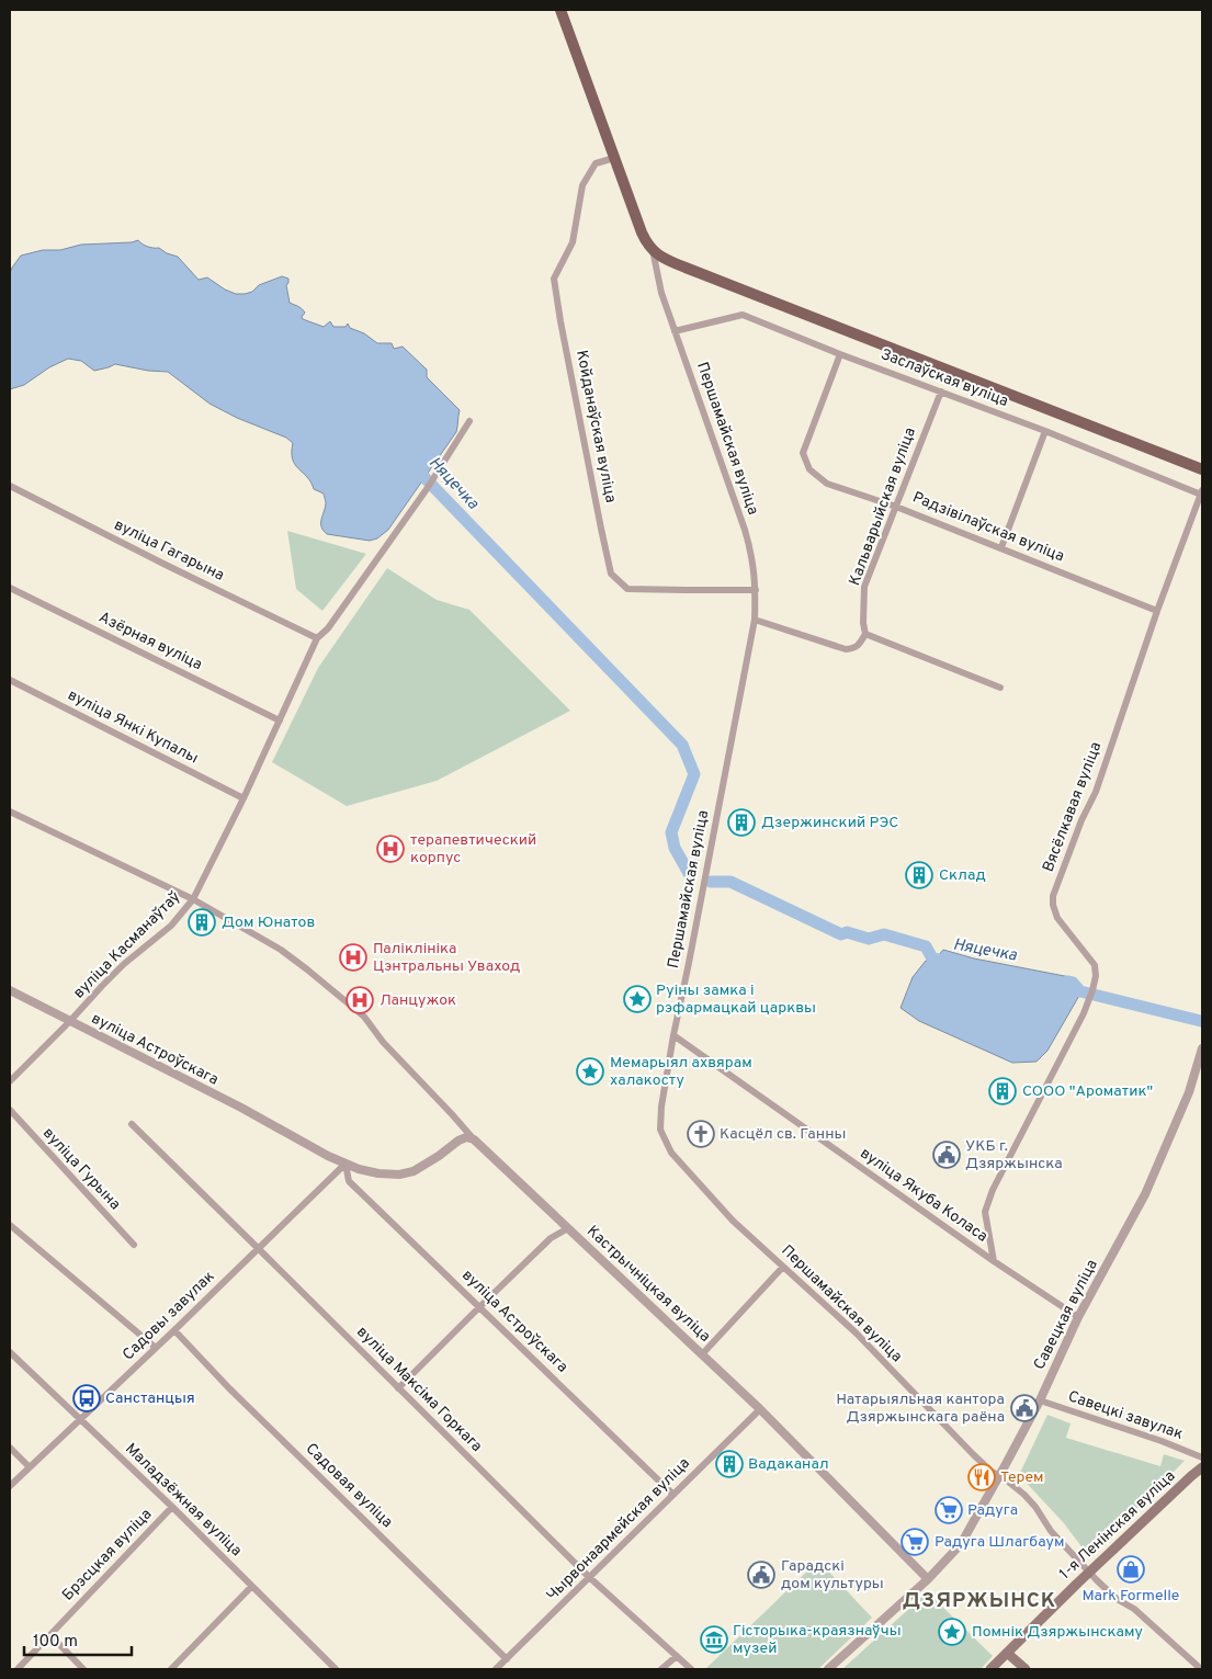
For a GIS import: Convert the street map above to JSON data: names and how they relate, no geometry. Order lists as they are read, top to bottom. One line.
{"streets":{"main road":["1-я Ленінская вуліца"],"street":["Заслаўская вуліца","Койданаўская вуліца","Першамайская вуліца","Кальварыйская вуліца","Радзівілаўская вуліца","вуліца Гагарына","Азёрная вуліца","вуліца Янкі Купалы","Вясёлкавая вуліца","вуліца Касманаўтаў","вуліца Астроўскага","вуліца Гурына","вуліца Якуба Коласа","Кастрычніцкая вуліца","Савецкая вуліца","Садовы завулак","вуліца Максіма Горкага","Савецкі завулак","Садовая вуліца","Маладзёжная вуліца","Чырвонаармейская вуліца","Брэсцкая вуліца"]},"crossings":[["Заслаўская вуліца","Першамайская вуліца"],["Заслаўская вуліца","Кальварыйская вуліца"],["Заслаўская вуліца","Радзівілаўская вуліца"],["Заслаўская вуліца","Вясёлкавая вуліца"],["Койданаўская вуліца","Першамайская вуліца"],["Першамайская вуліца","вуліца Якуба Коласа"],["Першамайская вуліца","Савецкая вуліца"],["Першамайская вуліца","1-я Ленінская вуліца"],["Кальварыйская вуліца","Радзівілаўская вуліца"],["Радзівілаўская вуліца","Вясёлкавая вуліца"],["вуліца Гагарына","вуліца Касманаўтаў"],["Азёрная вуліца","вуліца Касманаўтаў"],["вуліца Янкі Купалы","вуліца Касманаўтаў"],["Вясёлкавая вуліца","вуліца Якуба Коласа"],["вуліца Касманаўтаў","вуліца Астроўскага"],["вуліца Касманаўтаў","Кастрычніцкая вуліца"],["вуліца Астроўскага","Кастрычніцкая вуліца"],["вуліца Астроўскага","Садовы завулак"],["вуліца Астроўскага","Чырвонаармейская вуліца"],["вуліца Якуба Коласа","Савецкая вуліца"],["Кастрычніцкая вуліца","Савецкая вуліца"],["Кастрычніцкая вуліца","Чырвонаармейская вуліца"],["Савецкая вуліца","Савецкі завулак"],["Садовы завулак","вуліца Максіма Горкага"],["Садовы завулак","Садовая вуліца"],["Садовы завулак","Маладзёжная вуліца"],["вуліца Максіма Горкага","Чырвонаармейская вуліца"],["Садовая вуліца","Чырвонаармейская вуліца"],["Маладзёжная вуліца","Брэсцкая вуліца"]],"districts":["ДЗЯРЖЫНСК"],"water":["Няцечка"],"places":{"building":["Дзержинский РЭС","Склад","Дом Юнатов","СООО \"Ароматик\"","Вадаканал"],"hospital":["терапевтический корпус","Паліклініка Цэнтральны Уваход","Ланцужок"],"place":["Руіны замка і рэфармацкай царквы","Мемарыял ахвярам халакосту","Помнік Дзяржынскаму"],"church":["Касцёл св. Ганны"],"public building":["УКБ г. Дзяржынска","Натарыяльная кантора Дзяржынскага раёна","Гарадскі дом культуры"],"bus stop":["Санстанцыя"],"restaurant":["Терем"],"supermarket":["Радуга","Радуга Шлагбаум"],"shop":["Mark Formelle"],"museum":["Гісторыка-краязнаўчы музей"]},"scale_bar":"100 m"}
